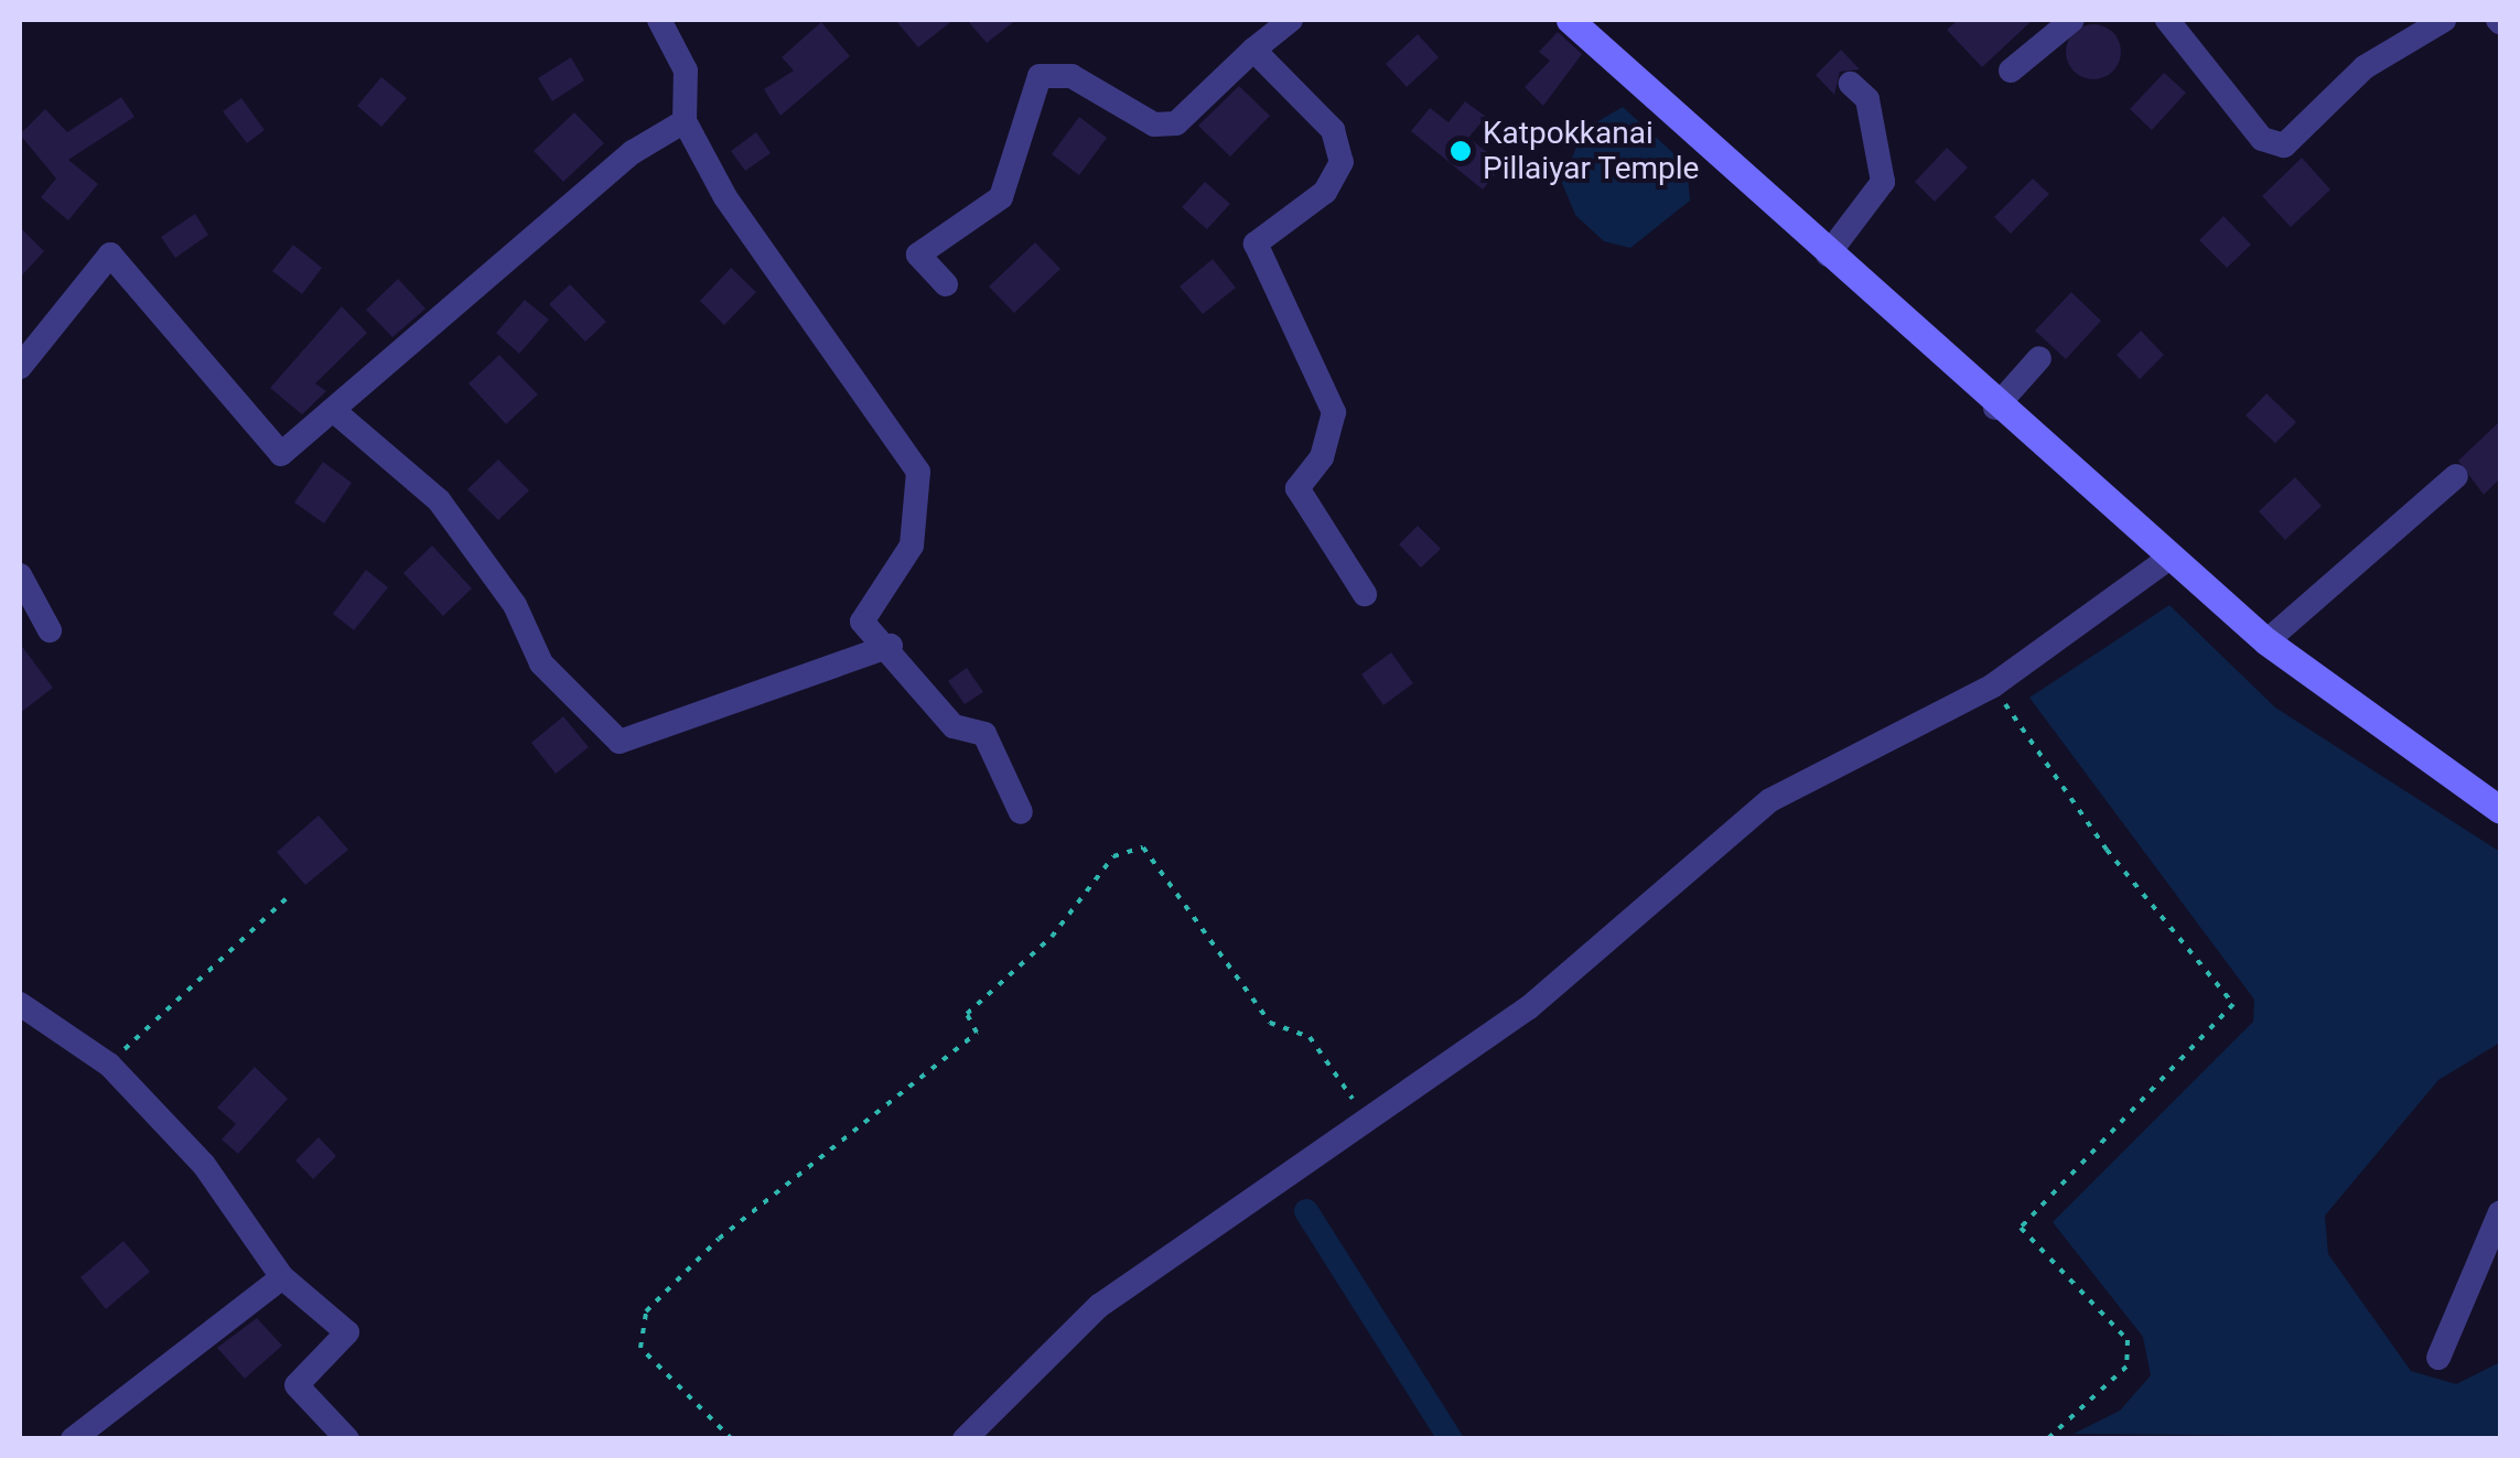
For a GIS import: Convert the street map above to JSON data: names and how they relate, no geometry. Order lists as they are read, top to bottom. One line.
{"places":["Katpokkanai Pillaiyar Temple"]}
